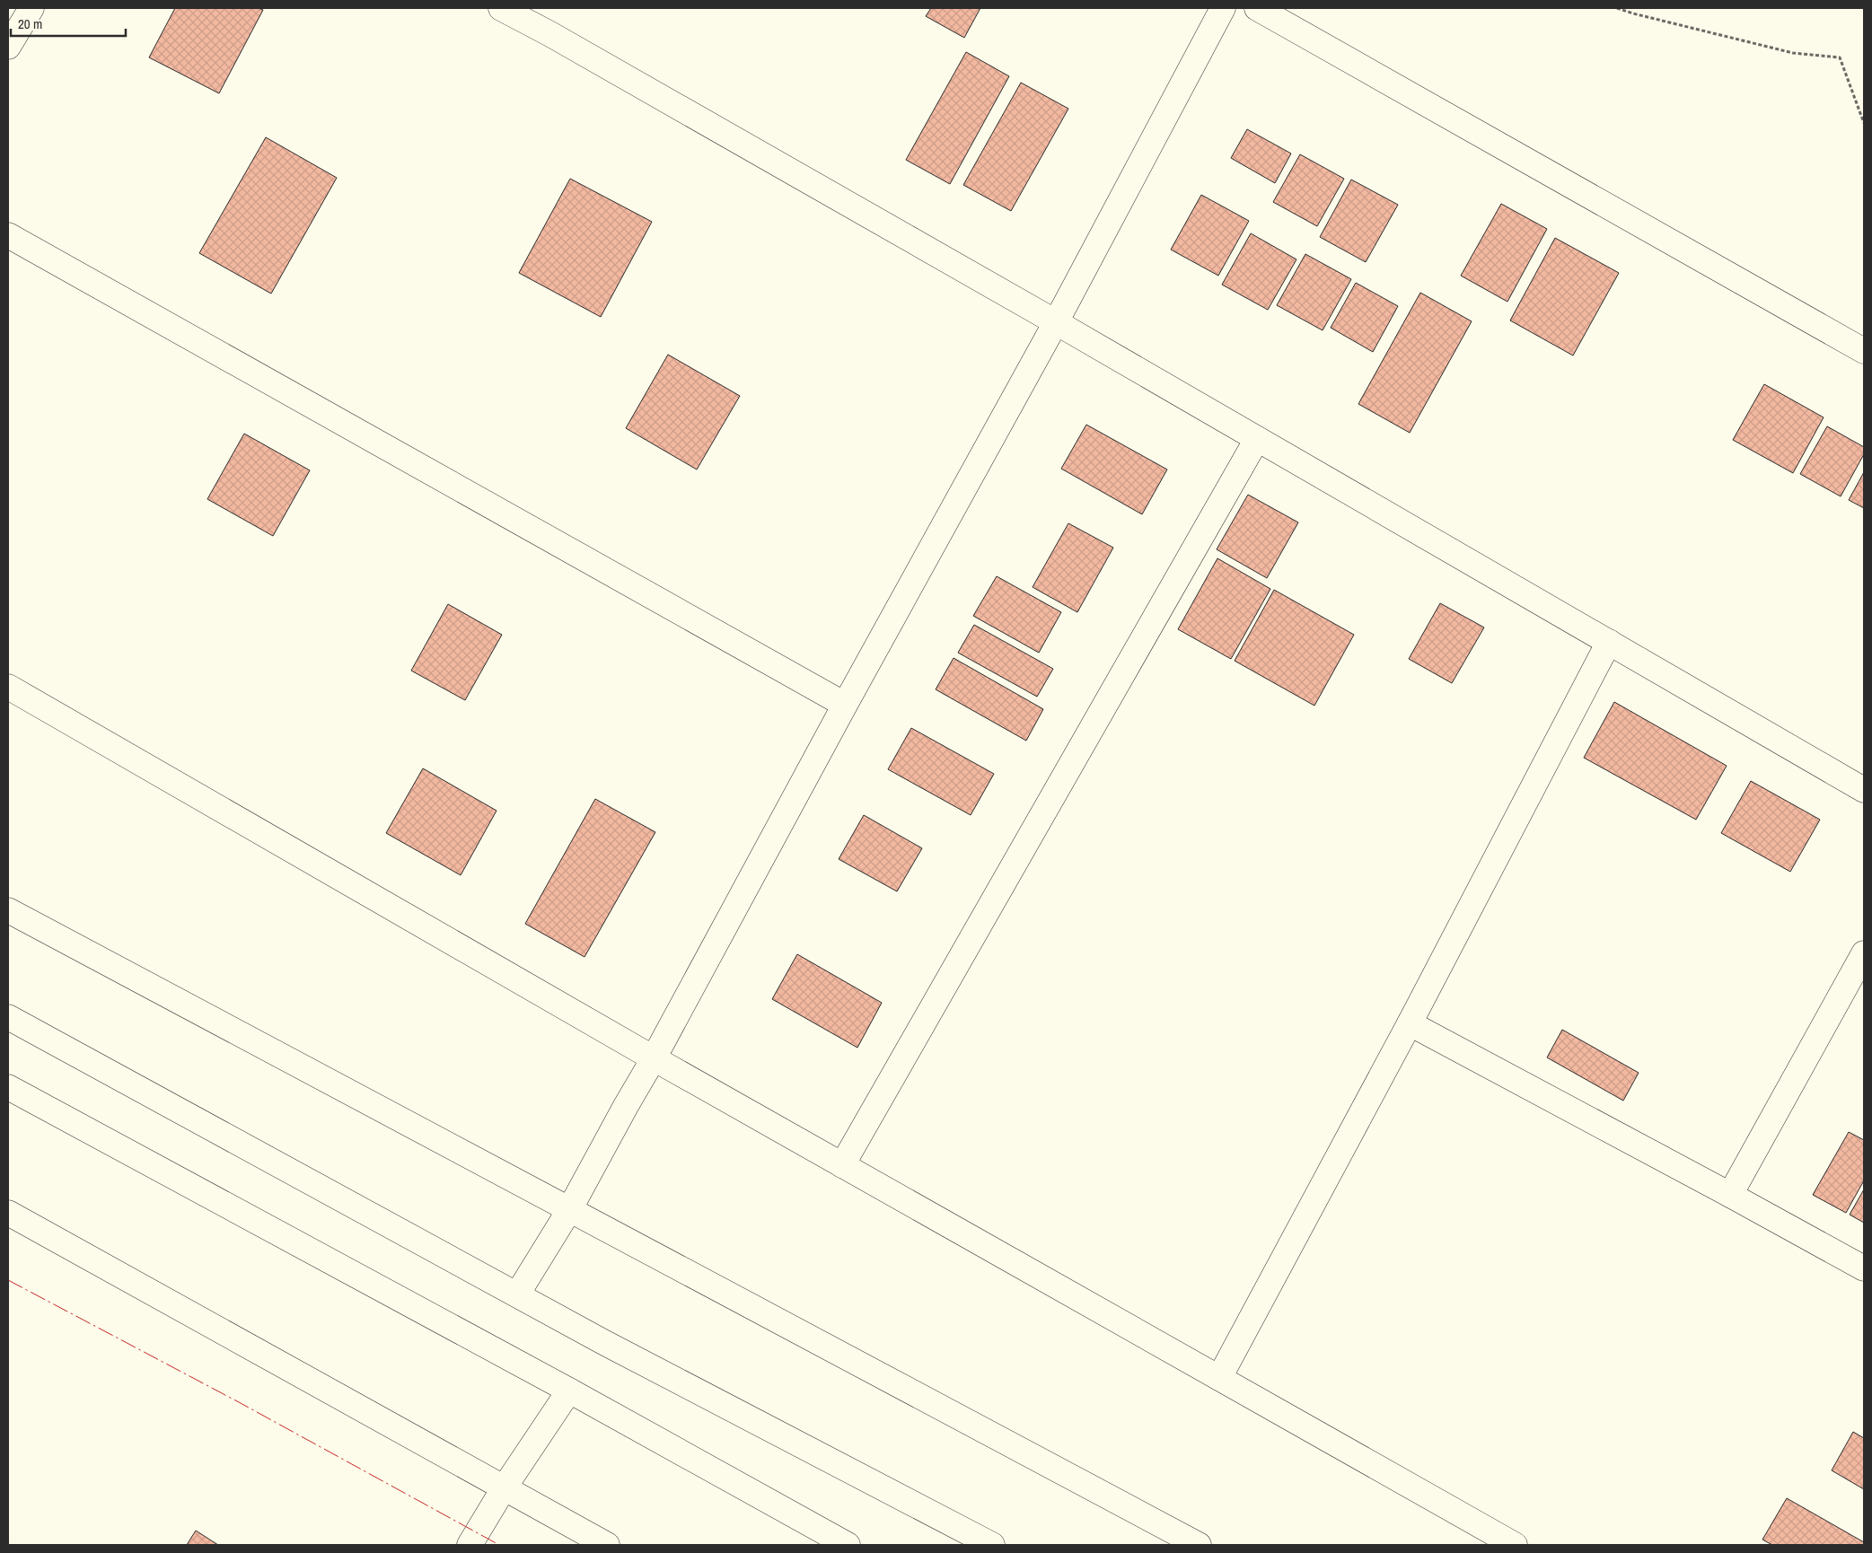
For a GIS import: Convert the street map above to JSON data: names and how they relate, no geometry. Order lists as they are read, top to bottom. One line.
{"scale_bar":"20 m"}
